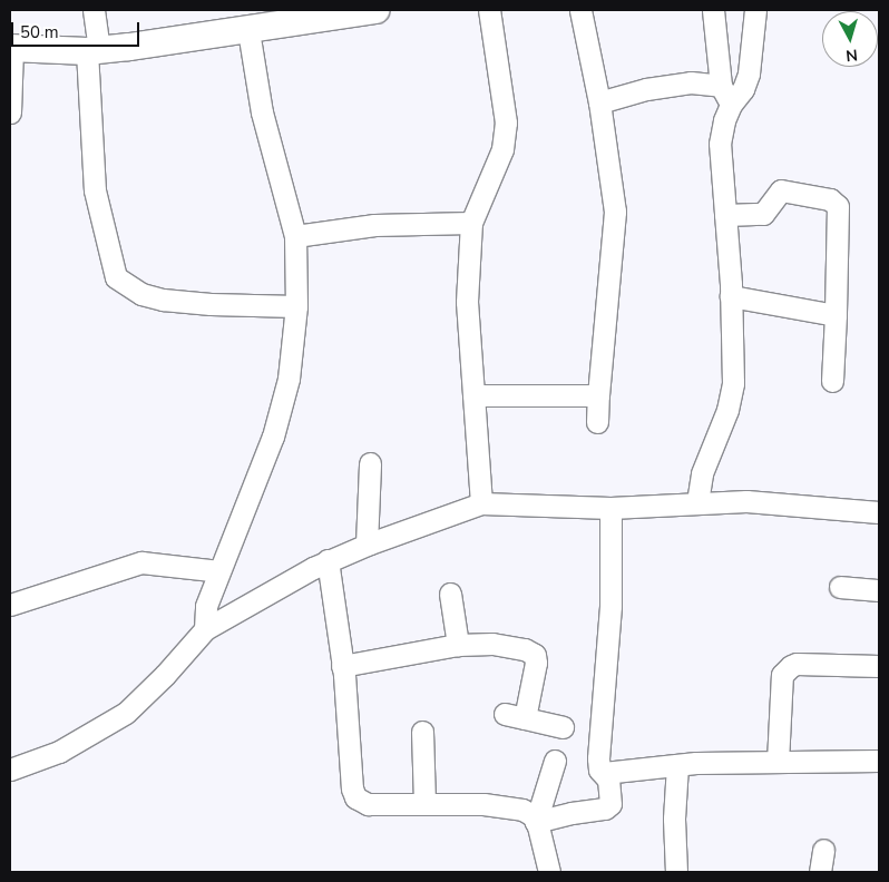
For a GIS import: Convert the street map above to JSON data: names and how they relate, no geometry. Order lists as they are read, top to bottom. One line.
{"scale_bar":"50 m","north":"bottom"}
